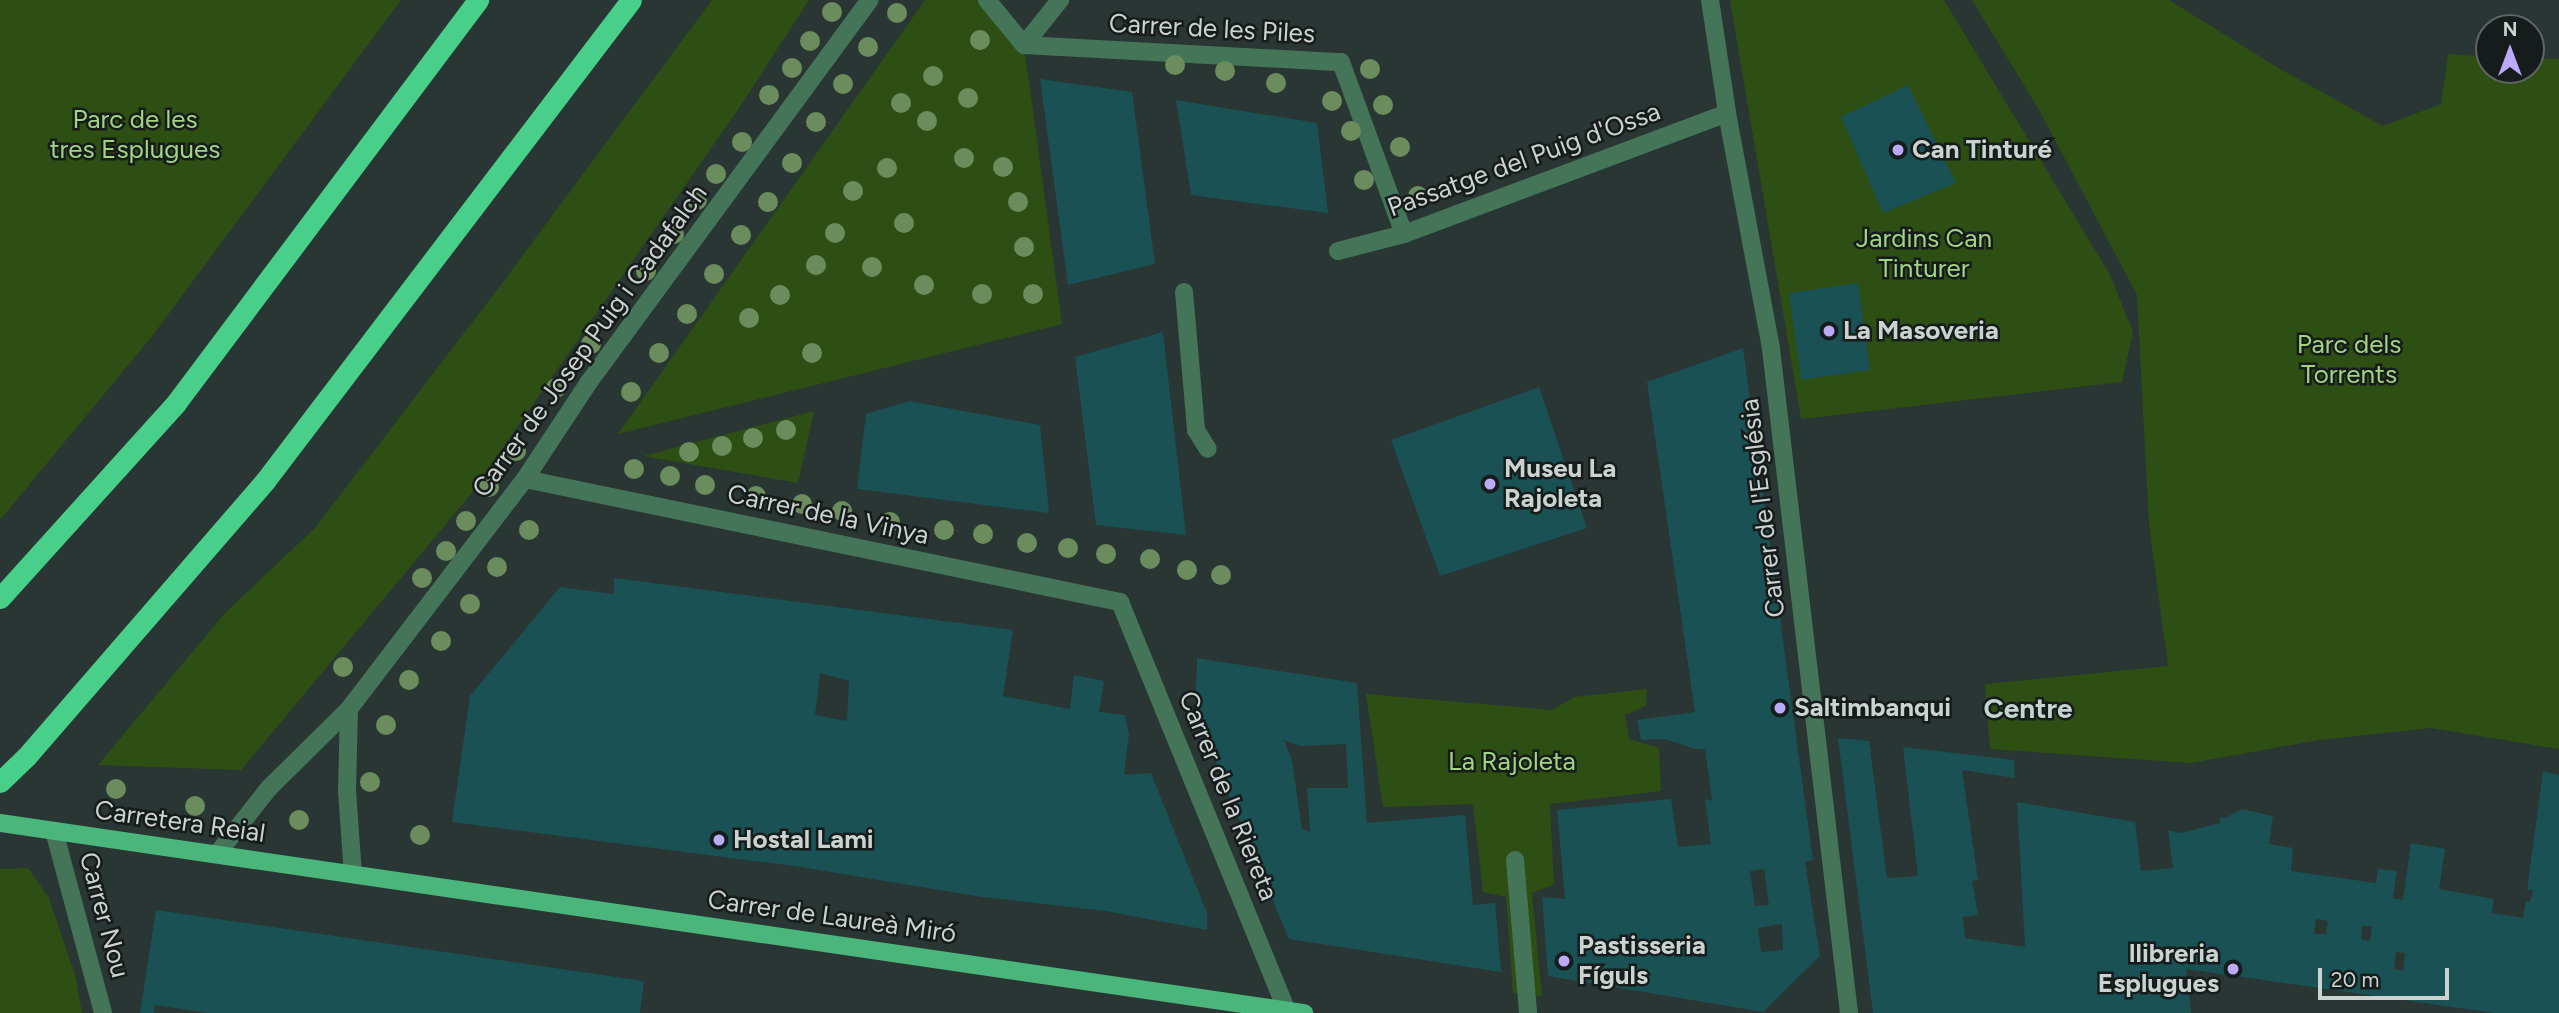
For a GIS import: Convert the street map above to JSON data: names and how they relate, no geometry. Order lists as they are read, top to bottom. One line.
{"streets":{"main road":["Carretera Reial","Carrer de Laureà Miró"],"street":["Carrer de les Piles","Passatge del Puig d'Ossa","Carrer de Josep Puig i Cadafalch","Carrer de l'Església","Carrer de la Vinya","Carrer de la Riereta","Carrer Nou"]},"crossings":[["Carrer de les Piles","Passatge del Puig d'Ossa"],["Passatge del Puig d'Ossa","Carrer de l'Església"],["Carrer de Josep Puig i Cadafalch","Carrer de la Vinya"],["Carrer de Josep Puig i Cadafalch","Carretera Reial"],["Carrer de la Vinya","Carrer de la Riereta"],["Carrer de la Riereta","Carrer de Laureà Miró"],["Carretera Reial","Carrer Nou"],["Carretera Reial","Carrer de Laureà Miró"]],"districts":["Centre"],"parks":["Parc de les tres Esplugues","Jardins Can Tinturer","Parc dels Torrents","La Rajoleta"],"places":["Can Tinturé","La Masoveria","Museu La Rajoleta","Saltimbanqui","Hostal Lami","Pastisseria Fíguls","llibreria Esplugues"],"scale_bar":"20 m","north":"top"}
